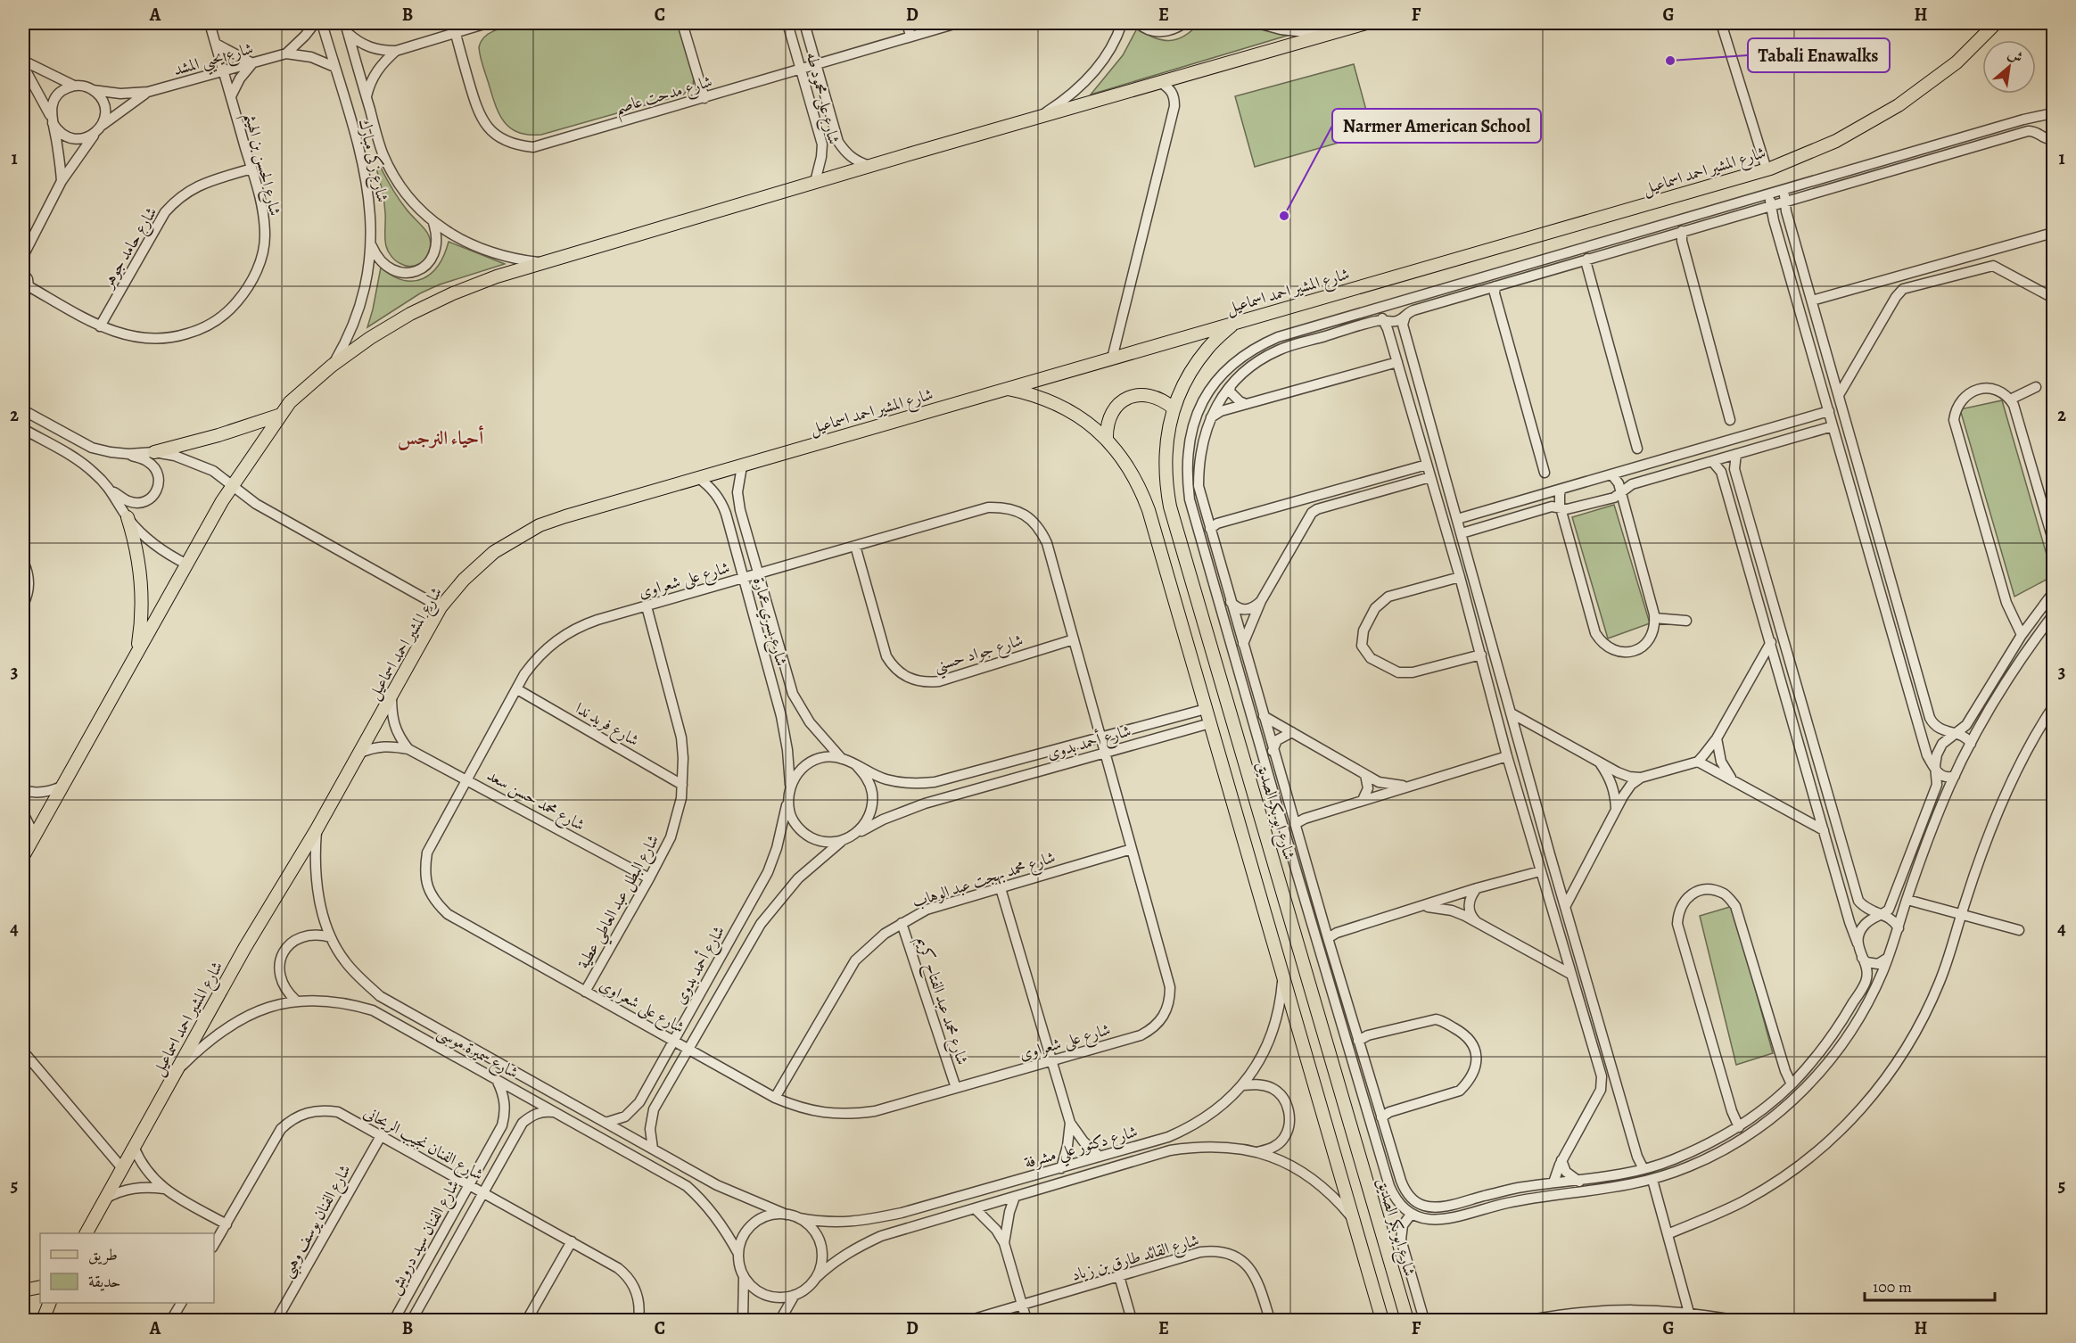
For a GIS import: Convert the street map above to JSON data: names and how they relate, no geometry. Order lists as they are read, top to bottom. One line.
{"streets":{"main road":["شارع المشير احمد اسماعيل","شارع ابو بكر الصديق"],"street":["شارع يحيي المشد","شارع مدحت عاصم","شارع على محمود طه","شارع زكى مبارك","شارع الحسن بن الهيثم","شارع حامد جوهر","شارع على شعراوى","شارع يسري عمارة","شارع جواد حسني","شارع فريد ندا","شارع أحمد بدوى","شارع محمد حسن سعد","شارع محمد بهجت عبد الوهاب","شارع البطل عبد العاطي عطية","شارع محمد عبد الفتاح كريم","شارع سميرة موسى","شارع الفنان نجيب الريحانى","شارع دكتور علي مشرفة","شارع الفنان يوسف وهبى","شارع الفنان سيد درويش","شارع القائد طارق بن زياد"]},"crossings":[["شارع يحيي المشد","شارع زكى مبارك"],["شارع يحيي المشد","شارع الحسن بن الهيثم"],["شارع مدحت عاصم","شارع على محمود طه"],["شارع الحسن بن الهيثم","شارع حامد جوهر"],["شارع المشير احمد اسماعيل","شارع يسري عمارة"],["شارع المشير احمد اسماعيل","شارع محمد حسن سعد"],["شارع المشير احمد اسماعيل","شارع ابو بكر الصديق"],["شارع المشير احمد اسماعيل","شارع سميرة موسى"],["شارع على شعراوى","شارع يسري عمارة"],["شارع على شعراوى","شارع جواد حسني"],["شارع على شعراوى","شارع فريد ندا"],["شارع على شعراوى","شارع أحمد بدوى"],["شارع على شعراوى","شارع محمد حسن سعد"],["شارع على شعراوى","شارع محمد بهجت عبد الوهاب"],["شارع على شعراوى","شارع البطل عبد العاطي عطية"],["شارع على شعراوى","شارع محمد عبد الفتاح كريم"],["شارع يسري عمارة","شارع أحمد بدوى"],["شارع فريد ندا","شارع البطل عبد العاطي عطية"],["شارع أحمد بدوى","شارع سميرة موسى"],["شارع محمد حسن سعد","شارع البطل عبد العاطي عطية"],["شارع محمد بهجت عبد الوهاب","شارع محمد عبد الفتاح كريم"],["شارع سميرة موسى","شارع دكتور علي مشرفة"],["شارع سميرة موسى","شارع الفنان سيد درويش"],["شارع الفنان نجيب الريحانى","شارع الفنان يوسف وهبى"],["شارع الفنان نجيب الريحانى","شارع الفنان سيد درويش"]],"districts":["أحياء النرجس"],"places":["Tabali Enawalks","Narmer American School"],"legend":["طريق","حديقة"],"scale_bar":"100 m","north":"top right","grid":{"columns":["A","B","C","D","E","F","G","H"],"rows":["1","2","3","4","5"]}}
